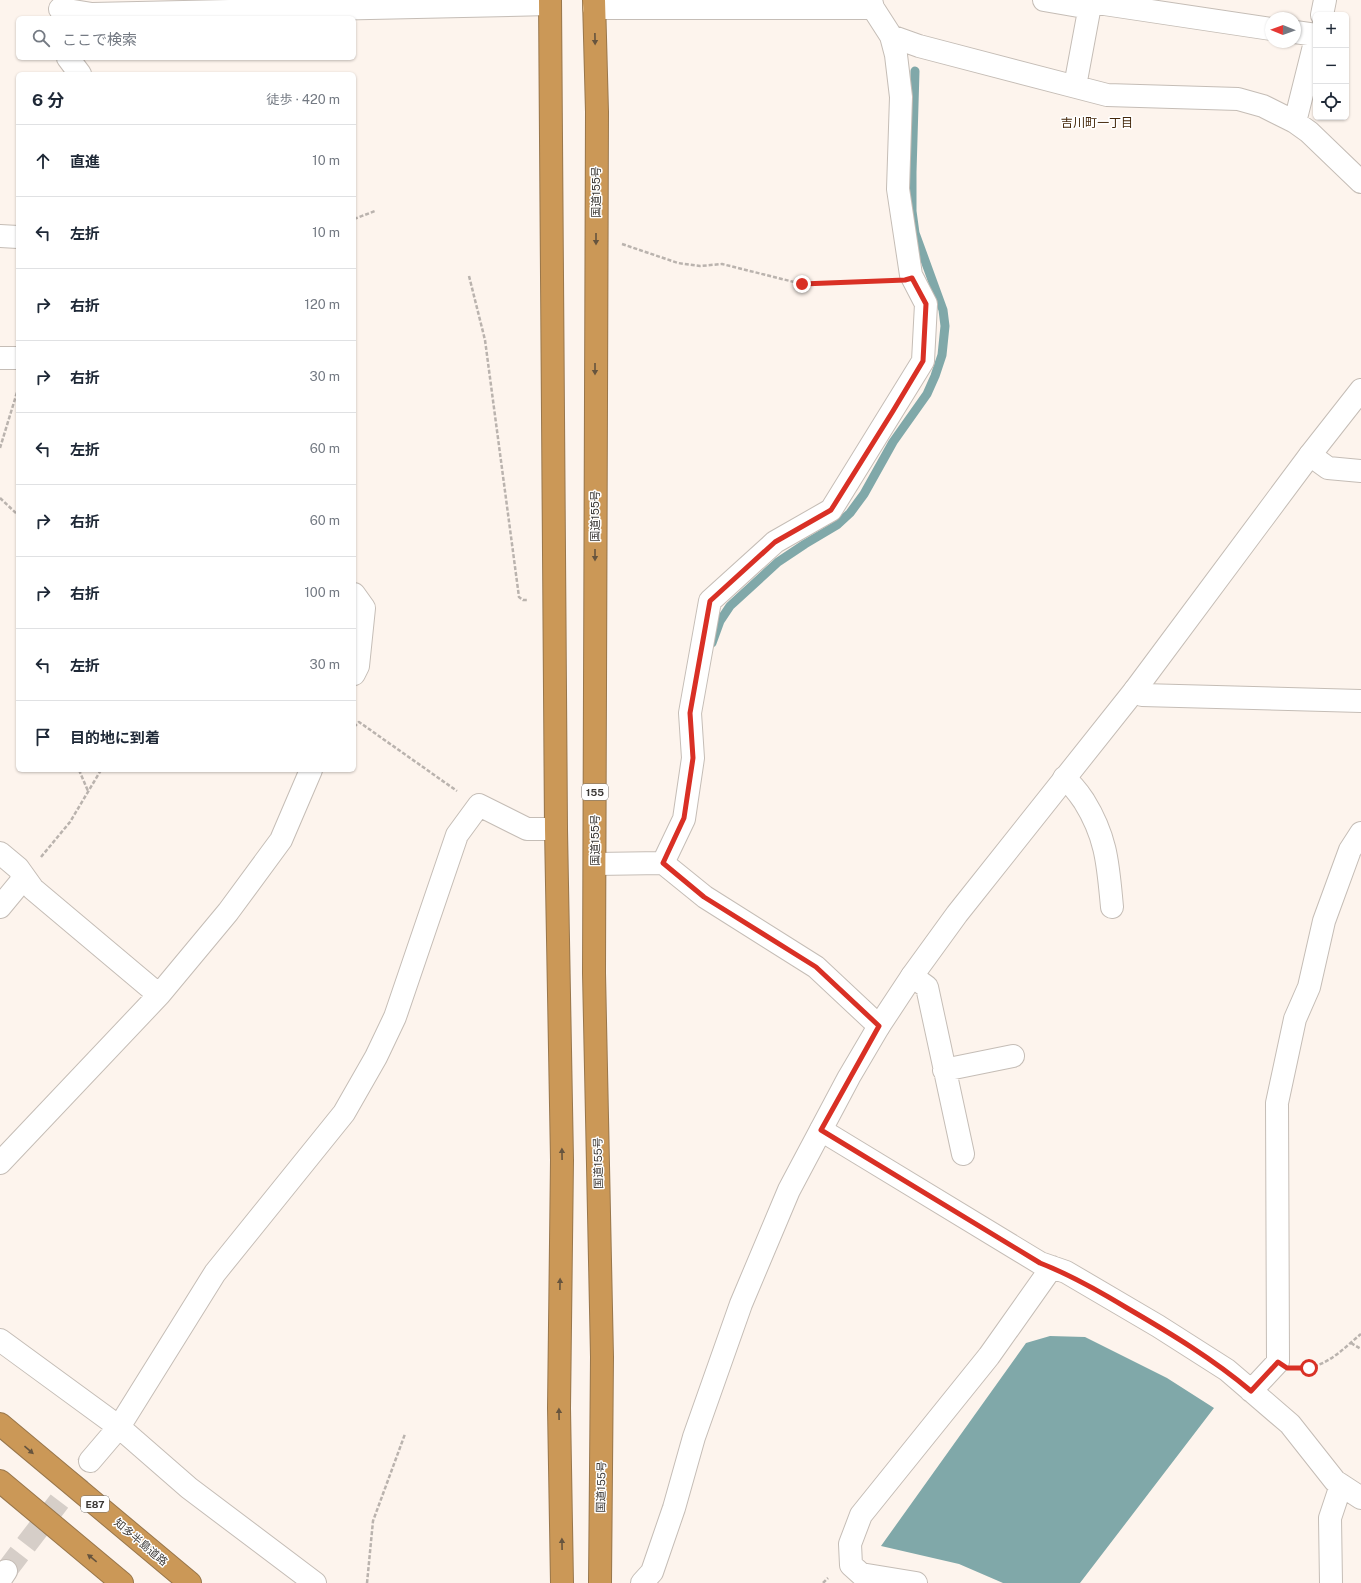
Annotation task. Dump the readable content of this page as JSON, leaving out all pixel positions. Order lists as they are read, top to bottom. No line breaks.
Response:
{"streets":{"highway":["国道155号","155","E87","知多半島道路"]},"districts":["吉川町一丁目"],"north":"left","page":{"map_buttons":["+","−"],"search":"ここで検索","heading":["6 分","徒歩 · 420 m"],"list":[["直進","10 m"],["左折","10 m"],["右折","120 m"],["右折","30 m"],["左折","60 m"],["右折","60 m"],["右折","100 m"],["左折","30 m"],"目的地に到着"]}}
